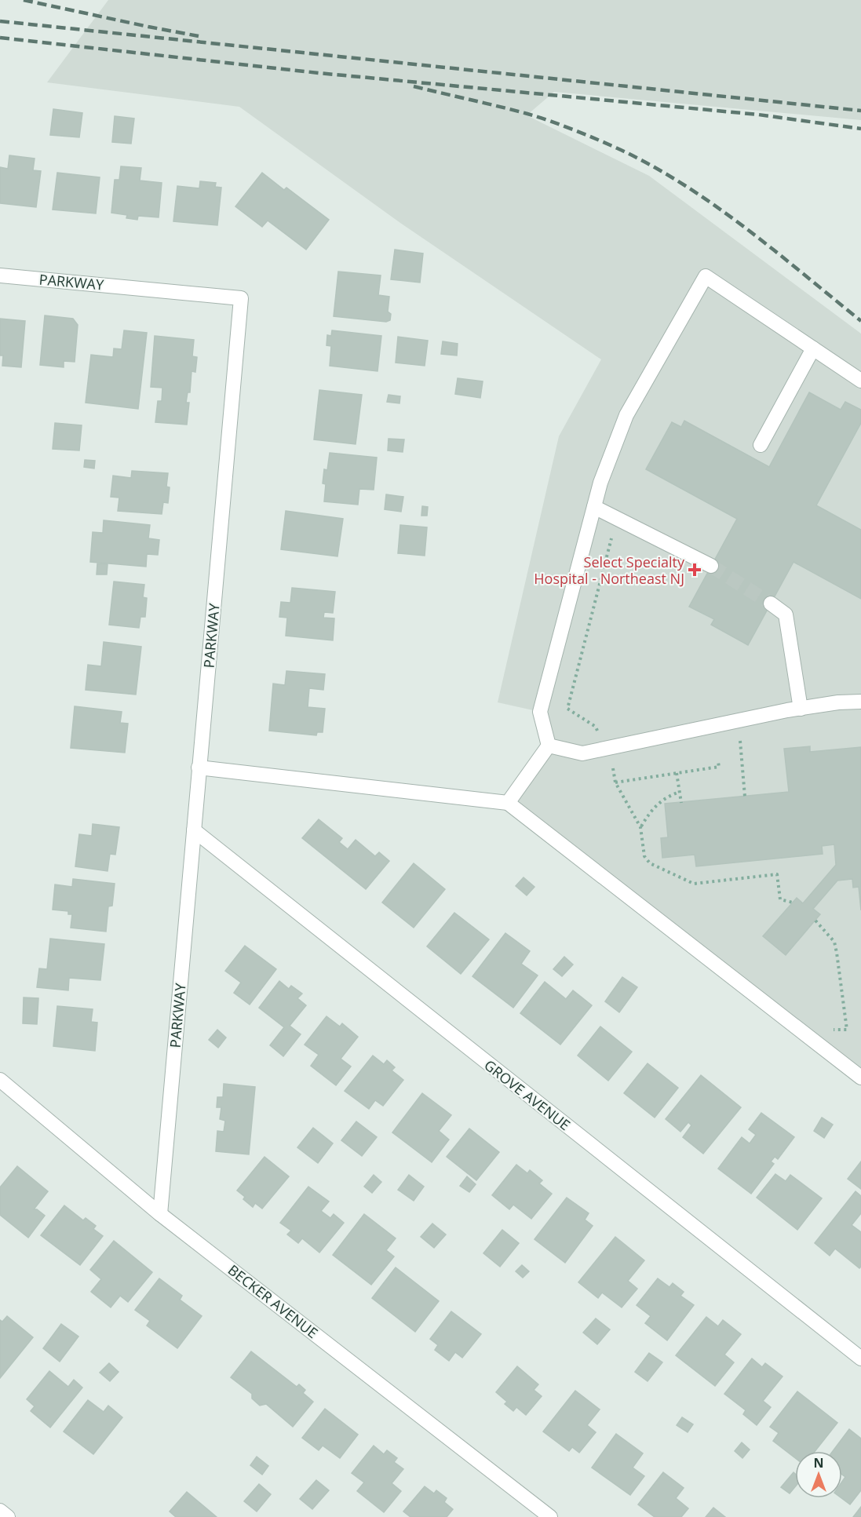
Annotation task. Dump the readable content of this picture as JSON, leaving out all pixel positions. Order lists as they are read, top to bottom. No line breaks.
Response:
{"streets":{"street":["PARKWAY","GROVE AVENUE","BECKER AVENUE"]},"crossings":[["PARKWAY","GROVE AVENUE"],["PARKWAY","BECKER AVENUE"]],"places":{"health":["Select Specialty Hospital - Northeast NJ"]},"north":"top"}
